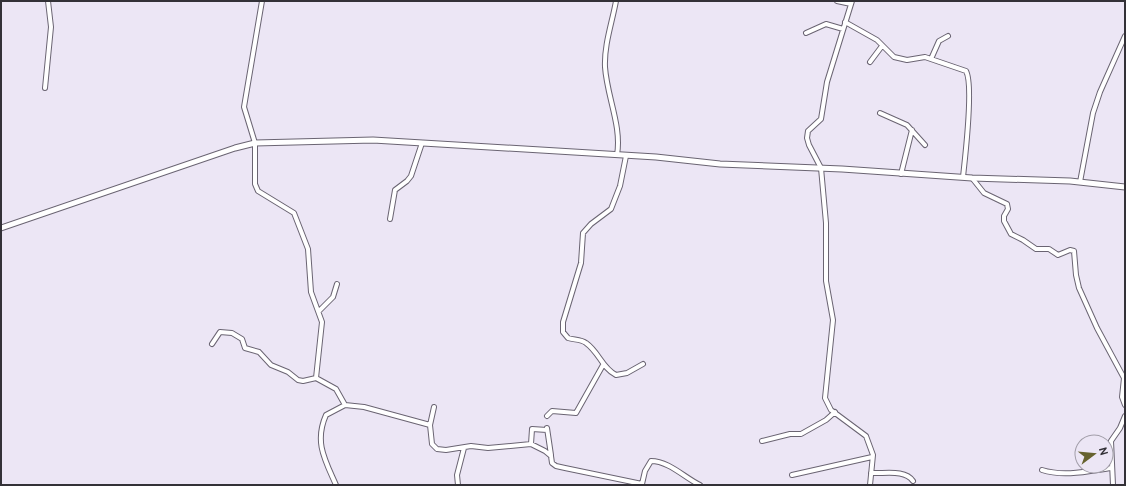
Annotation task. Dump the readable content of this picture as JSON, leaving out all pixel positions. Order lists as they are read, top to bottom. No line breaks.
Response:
{"north":"right"}
